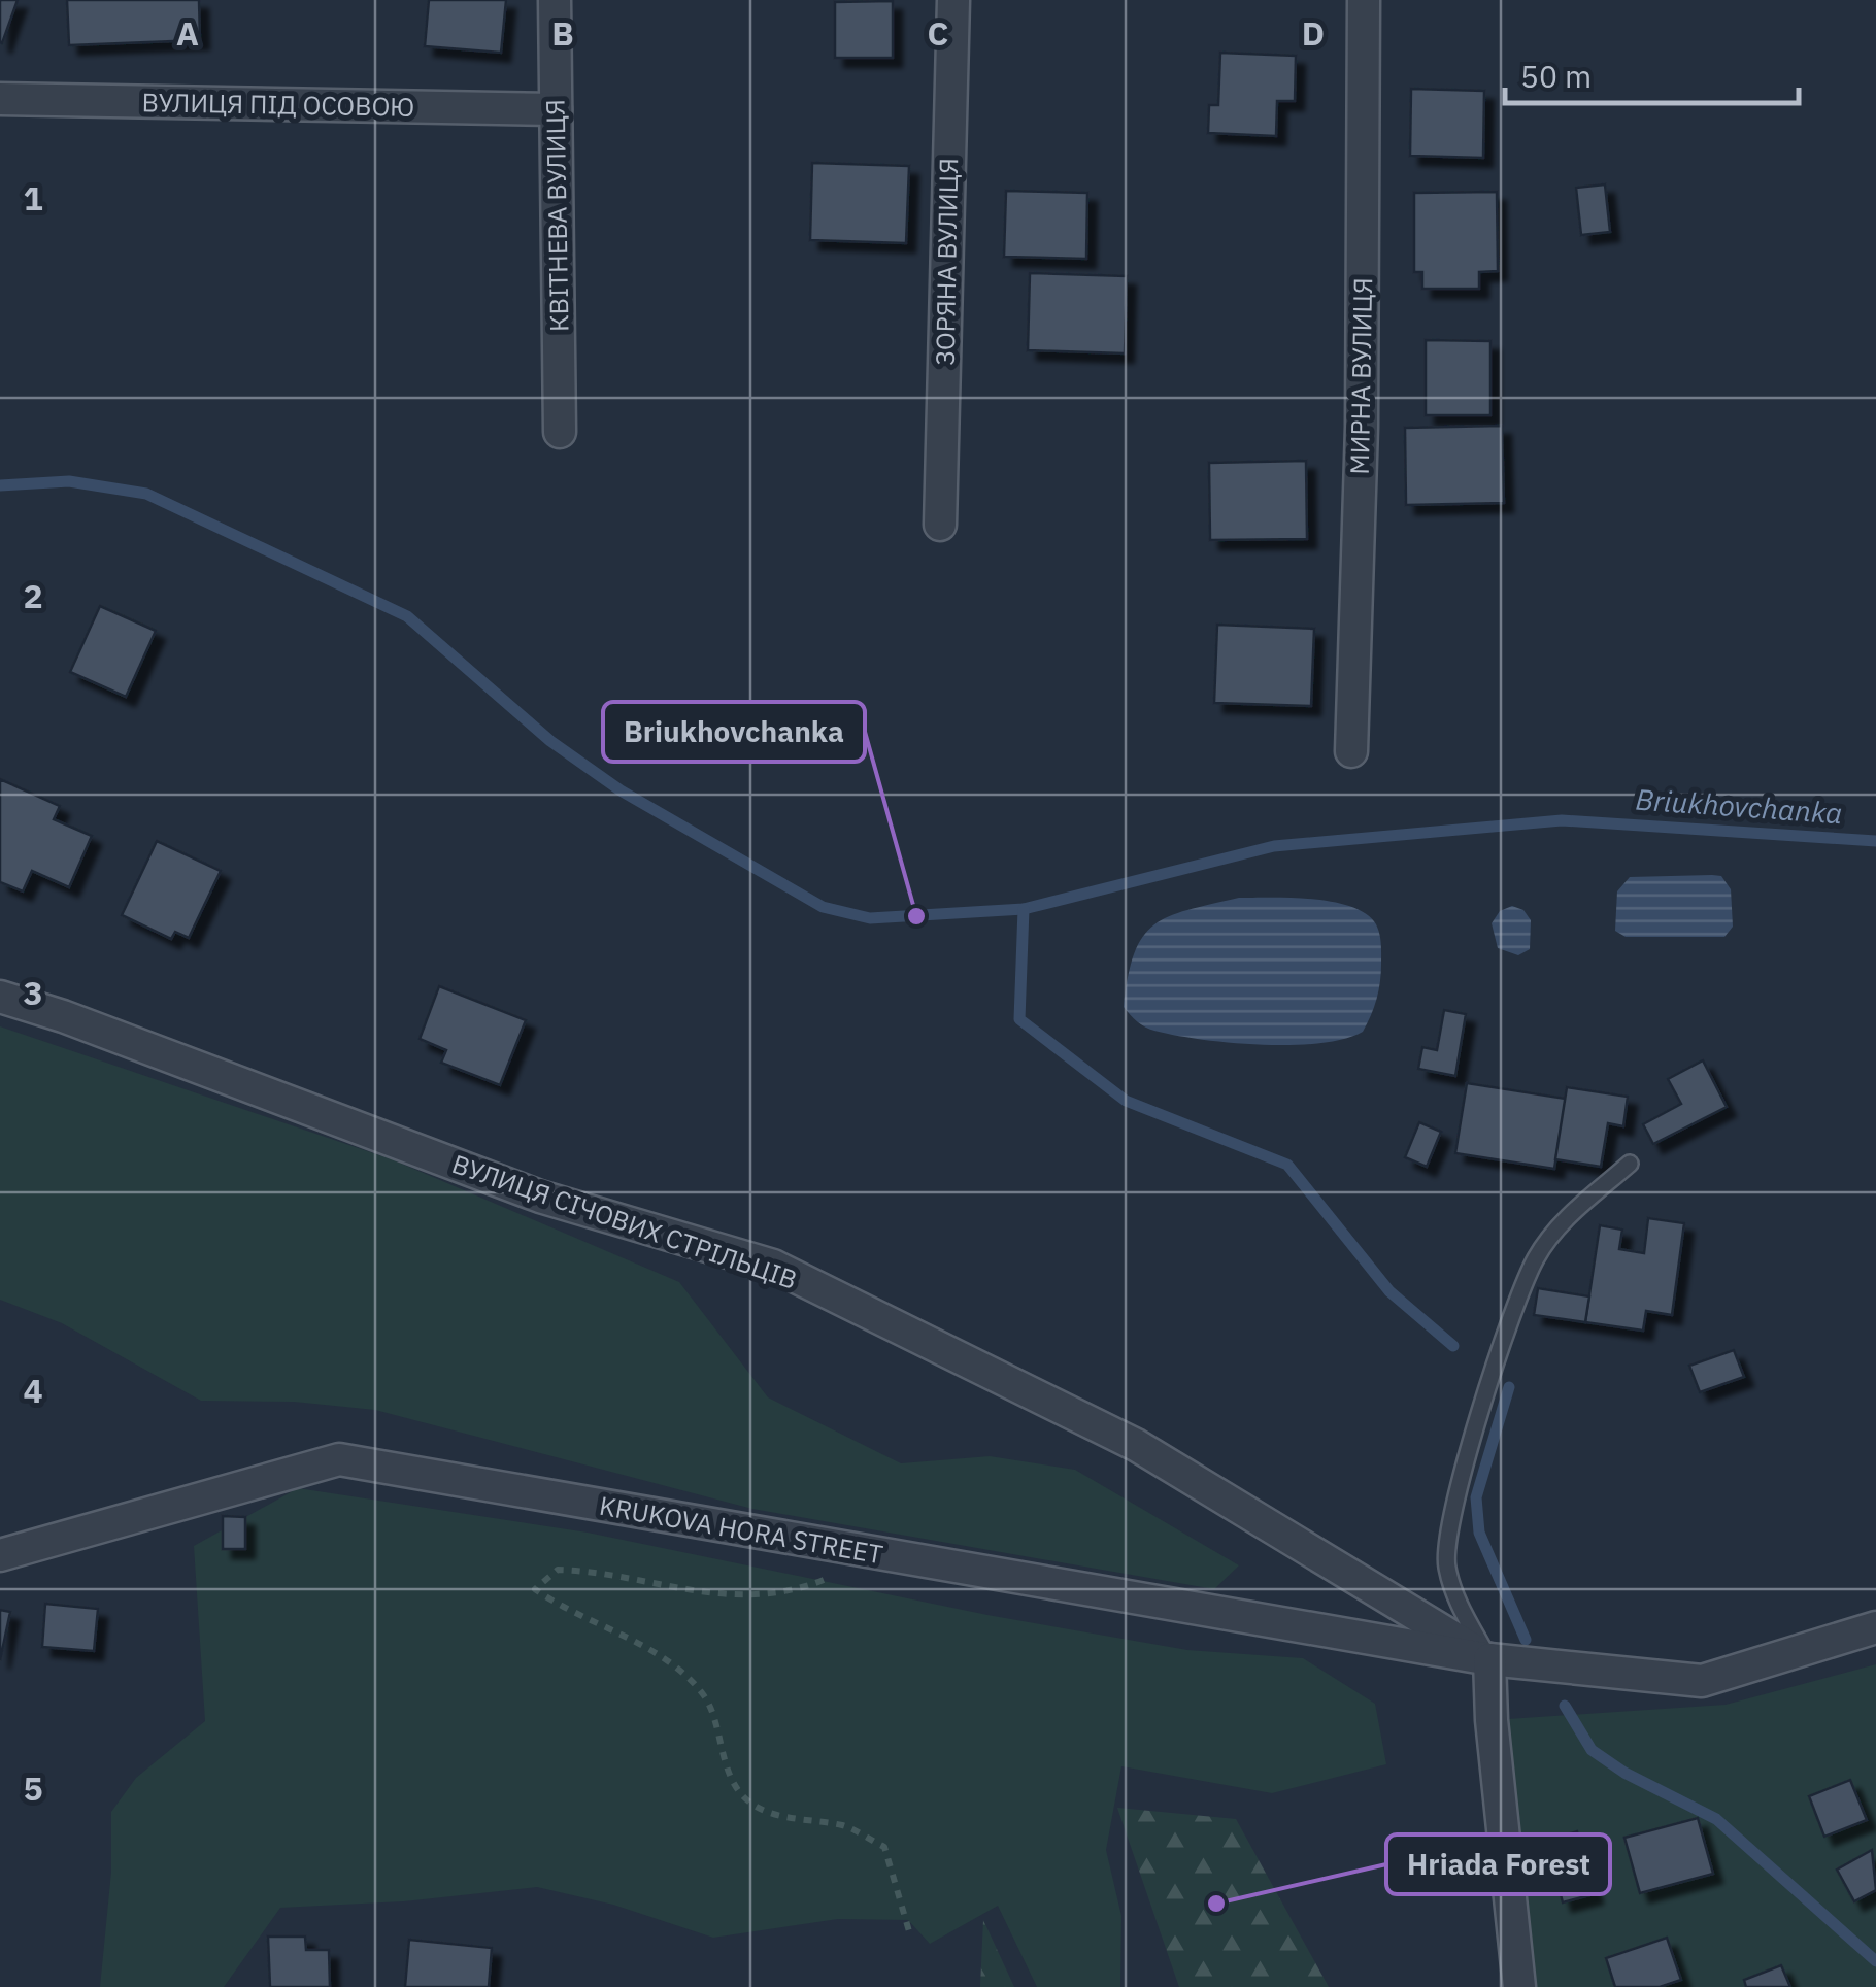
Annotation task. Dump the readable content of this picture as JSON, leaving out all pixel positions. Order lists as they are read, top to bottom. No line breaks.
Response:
{"streets":{"street":["ВУЛИЦЯ ПІД ОСОВОЮ","КВІТНЕВА ВУЛИЦЯ","ЗОРЯНА ВУЛИЦЯ","МИРНА ВУЛИЦЯ","ВУЛИЦЯ СІЧОВИХ СТРІЛЬЦІВ","KRUKOVA HORA STREET"]},"crossings":[["ВУЛИЦЯ ПІД ОСОВОЮ","КВІТНЕВА ВУЛИЦЯ"],["ВУЛИЦЯ СІЧОВИХ СТРІЛЬЦІВ","KRUKOVA HORA STREET"]],"water":["Briukhovchanka"],"places":["Briukhovchanka","Hriada Forest"],"scale_bar":"50 m","grid":{"columns":["A","B","C","D"],"rows":["1","2","3","4","5"]}}
